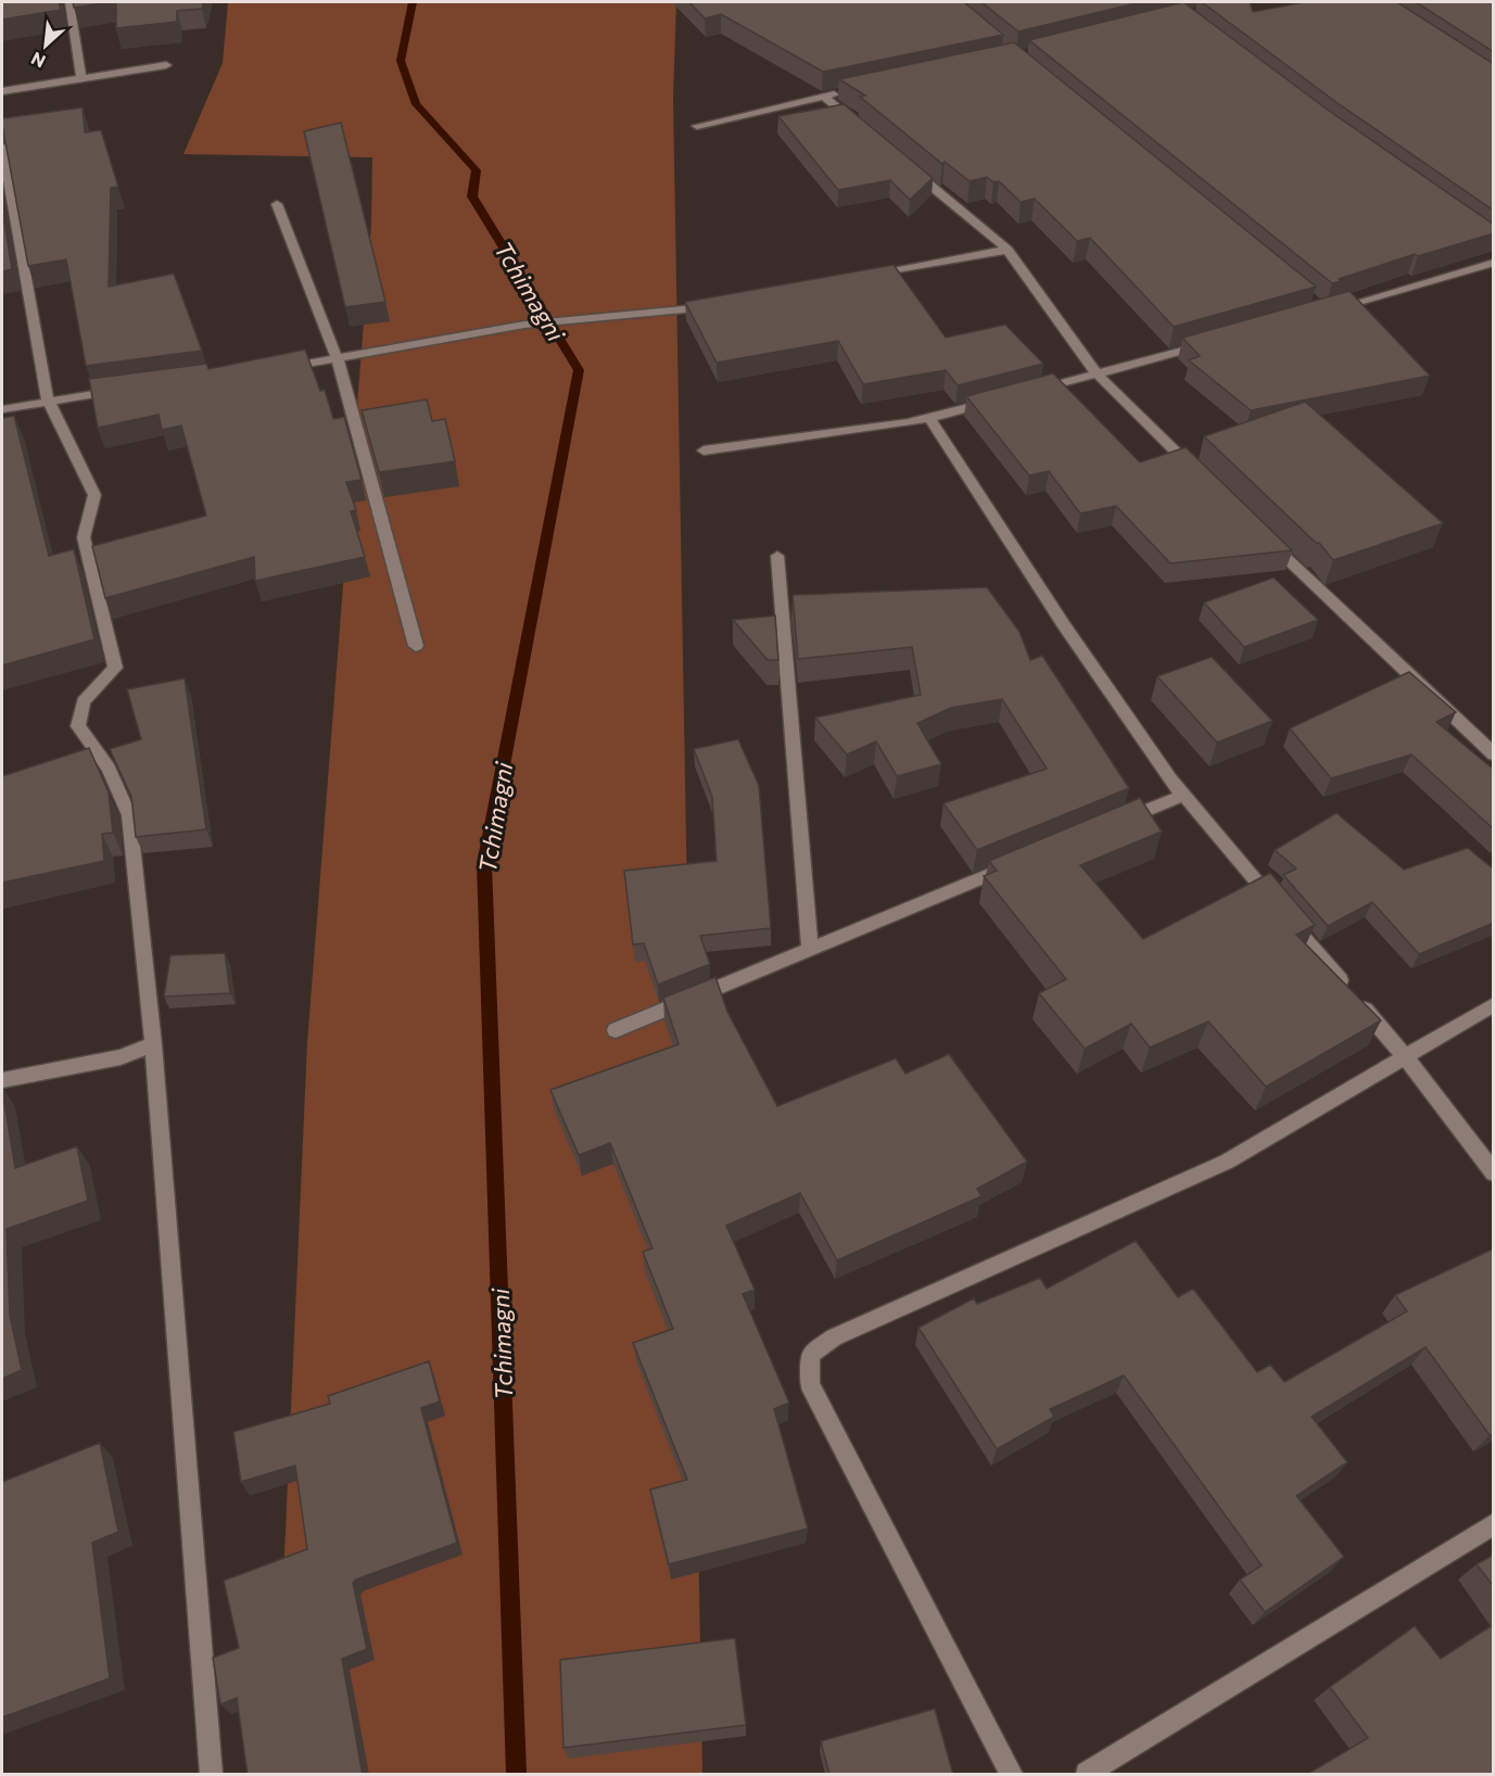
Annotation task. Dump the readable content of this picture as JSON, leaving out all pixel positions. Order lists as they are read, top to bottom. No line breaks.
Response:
{"water":["Tchimagni"],"north":"bottom left"}
